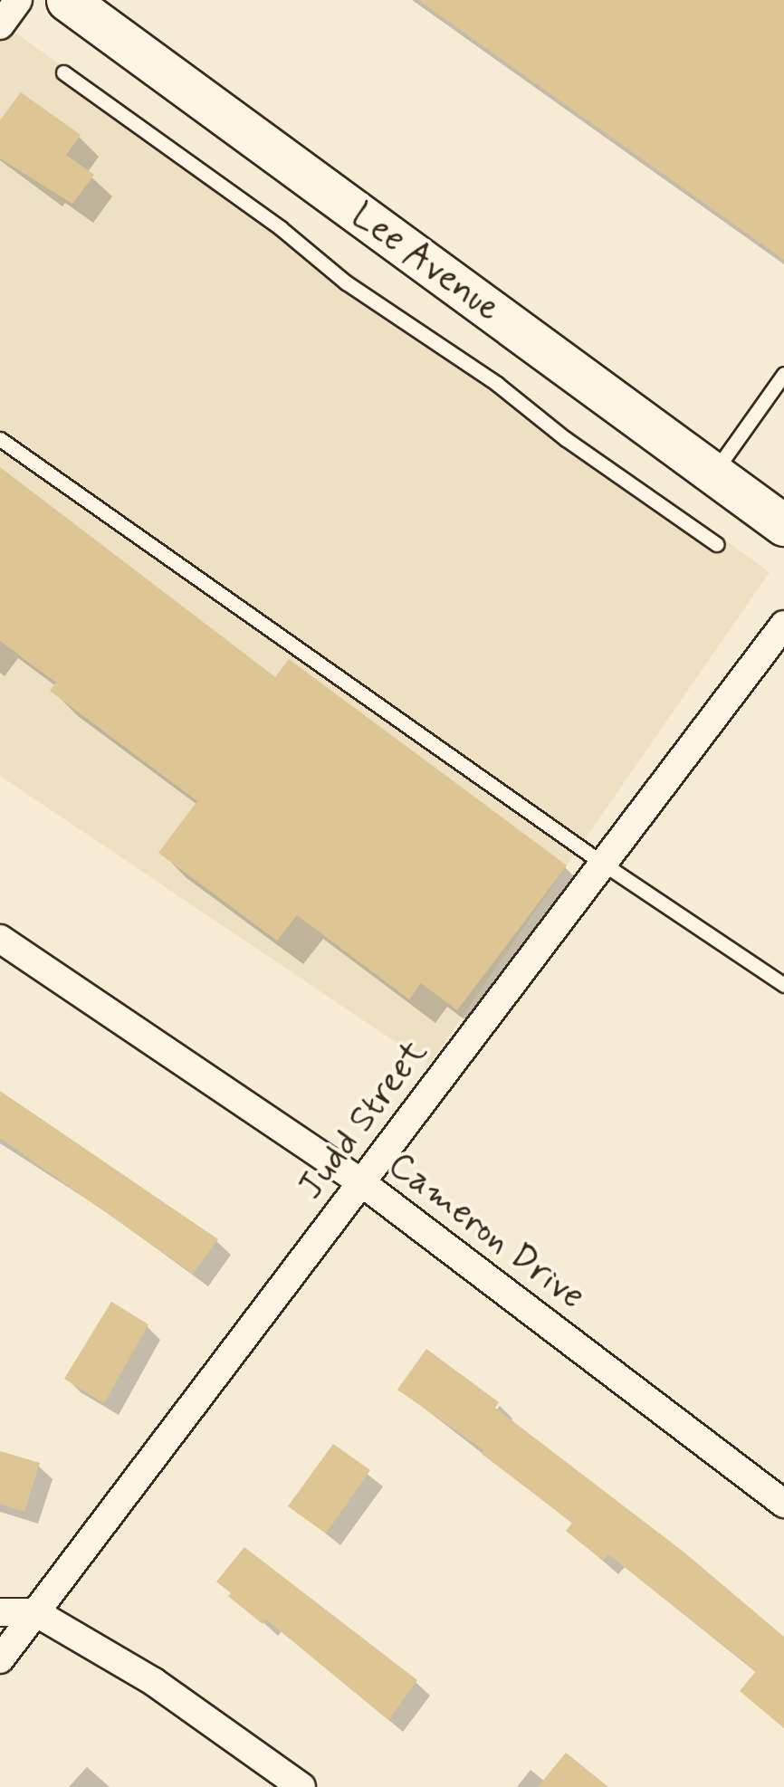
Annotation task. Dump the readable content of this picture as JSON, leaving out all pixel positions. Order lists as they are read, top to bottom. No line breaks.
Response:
{"streets":{"street":["Lee Avenue","Judd Street","Cameron Drive"]},"crossings":[["Judd Street","Cameron Drive"]]}
